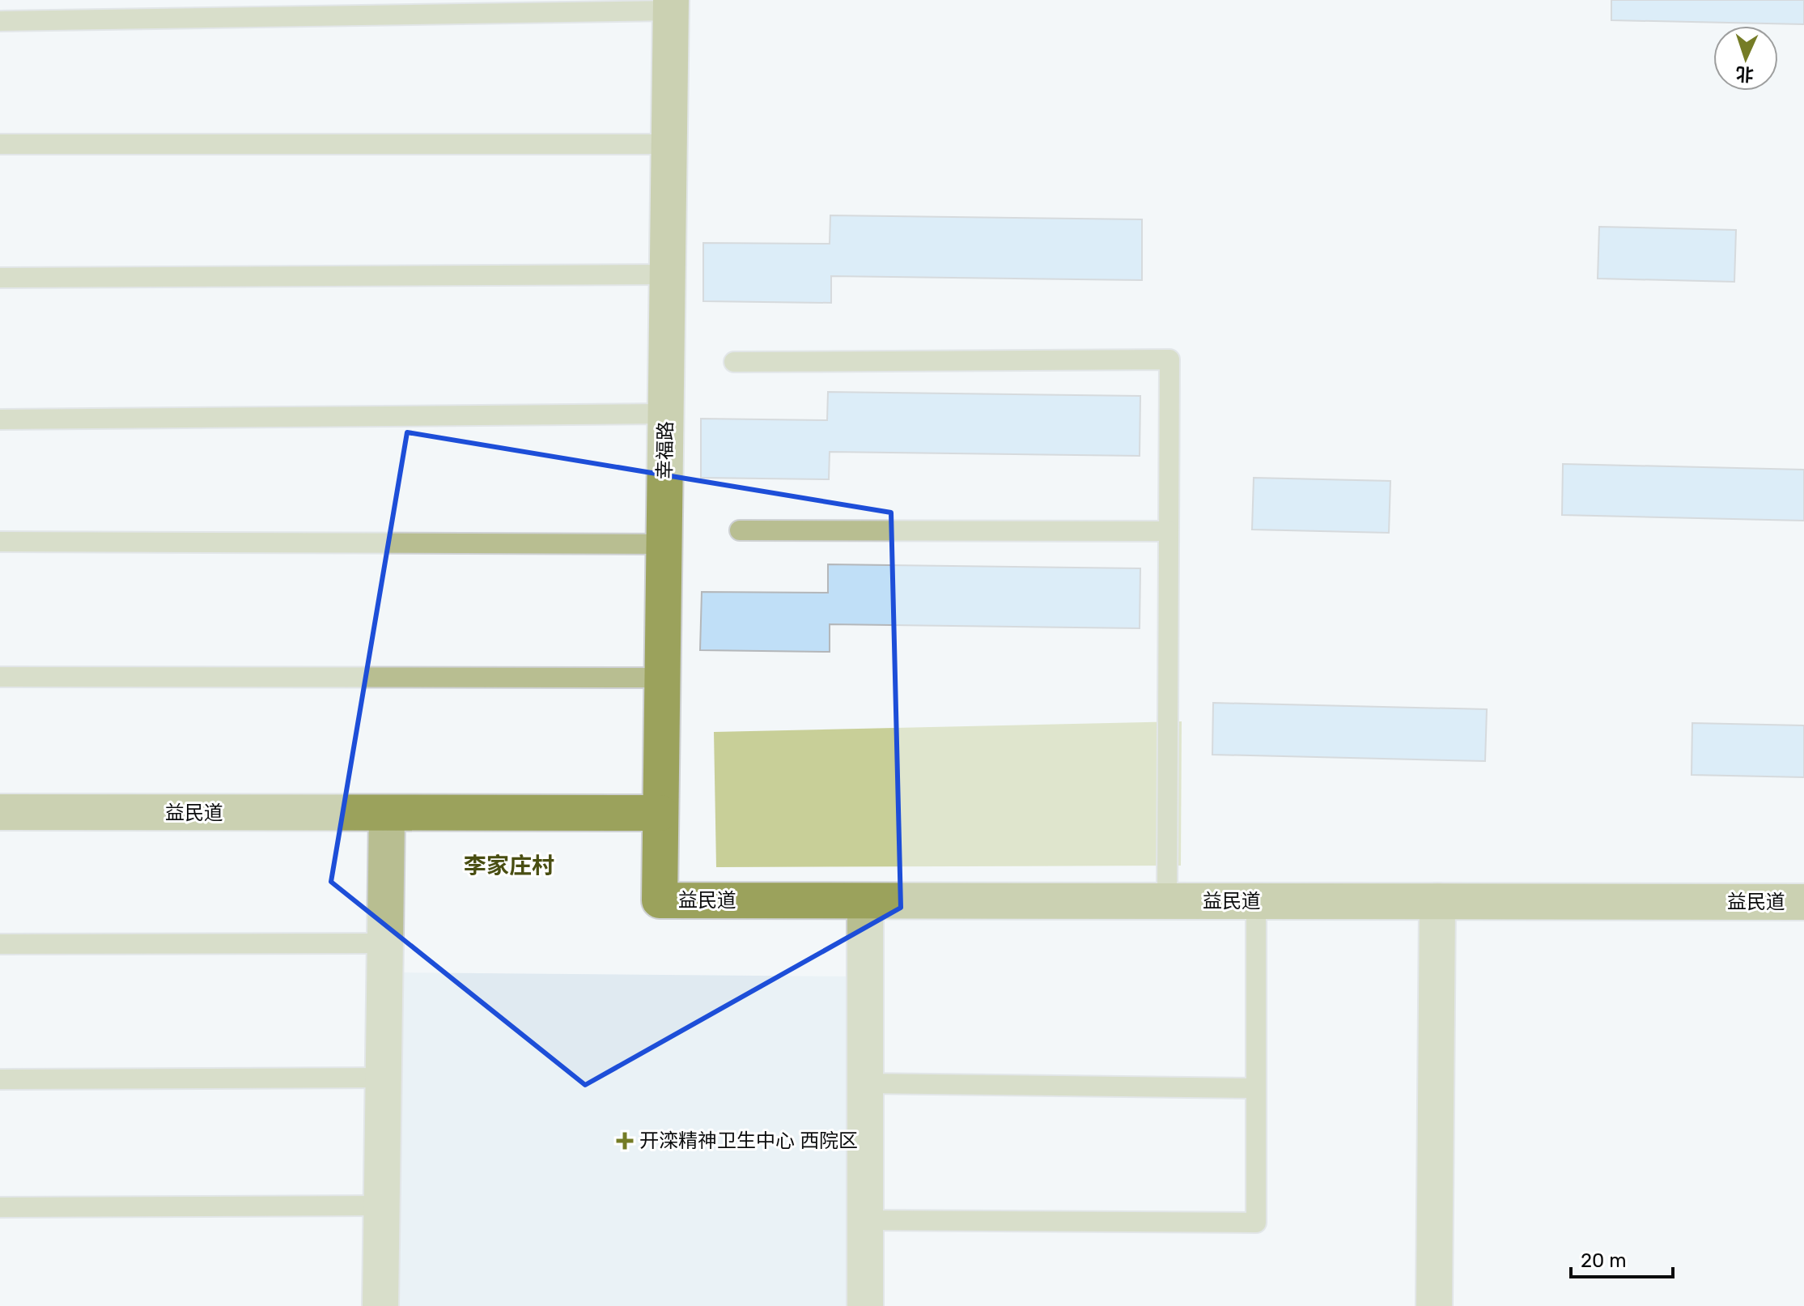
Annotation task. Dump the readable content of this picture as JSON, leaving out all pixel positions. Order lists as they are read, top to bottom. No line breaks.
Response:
{"streets":{"street":["幸福路","益民道"]},"crossings":[["幸福路","益民道"]],"districts":["李家庄村"],"places":{"health":["开滦精神卫生中心 西院区"]},"scale_bar":"20 m","north":"bottom"}
